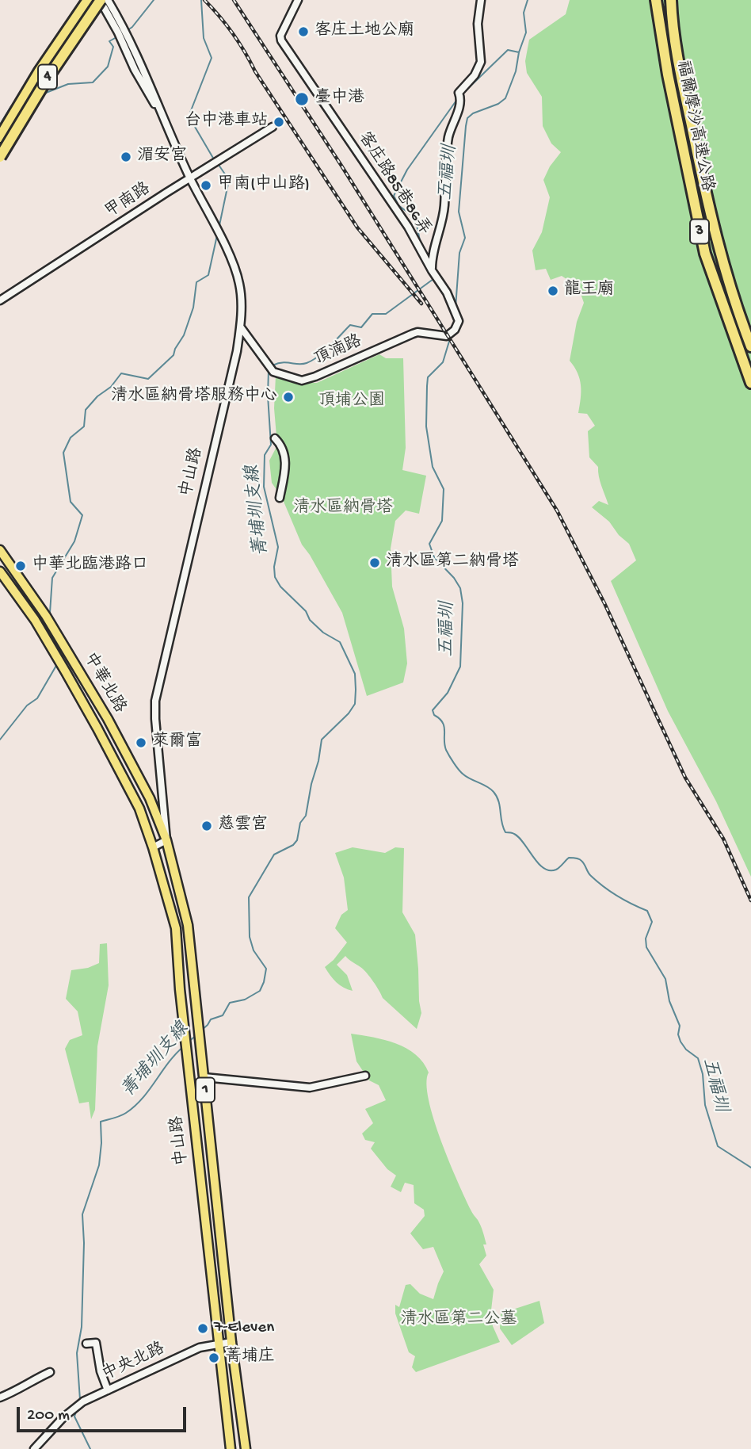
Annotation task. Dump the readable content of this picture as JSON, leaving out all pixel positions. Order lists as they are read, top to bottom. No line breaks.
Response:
{"streets":{"highway":["4","福爾摩沙高速公路","3"],"main road":["中山路","中華北路","1"],"street":["客庄路85巷86弄","甲南路","頂湳路","中央北路"]},"crossings":[["客庄路85巷86弄","頂湳路"],["甲南路","中山路"],["頂湳路","中山路"],["中山路","中華北路"],["中山路","中央北路"]],"water":["五福圳","菁埔圳支線"],"parks":["頂埔公園","清水區納骨塔","清水區第二公墓"],"places":["客庄土地公廟","臺中港","台中港車站","湄安宮","甲南(中山路)","龍王廟","清水區納骨塔服務中心","清水區第二納骨塔","中華北臨港路口","萊爾富","慈雲宮","7-Eleven","菁埔庄"],"scale_bar":"200 m"}
